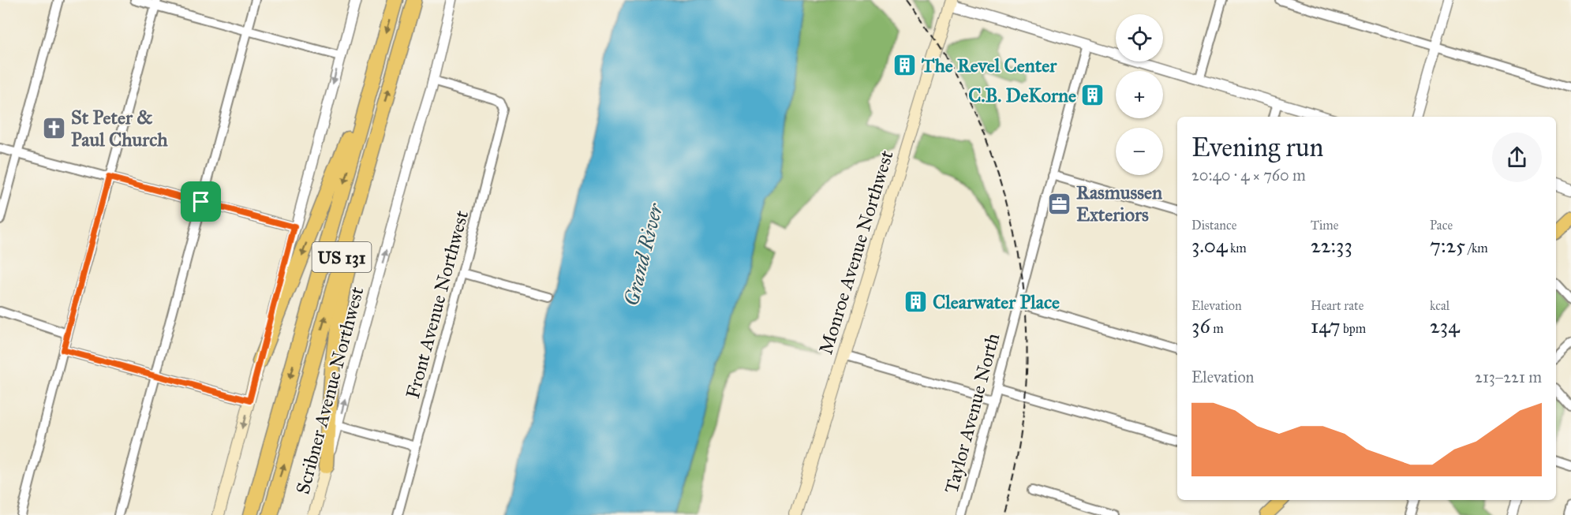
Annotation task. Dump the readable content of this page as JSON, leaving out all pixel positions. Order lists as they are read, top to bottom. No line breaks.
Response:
{"streets":{"highway":["US 131"],"main road":["Monroe Avenue Northwest","Scribner Avenue Northwest"],"street":["Front Avenue Northwest","Taylor Avenue North"]},"crossings":[["Front Avenue Northwest","Scribner Avenue Northwest"]],"one_way":["Scribner Avenue Northwest"],"water":["Grand River"],"places":{"building":["The Revel Center","C.B. DeKorne","Clearwater Place"],"church":["St Peter & Paul Church"],"office":["Rasmussen Exteriors"]},"page":{"map_buttons":["+","−"],"heading":["Evening run","20:40 · 4 × 760 m"],"stats":[["Distance","3.04 km"],["Time","22:33"],["Pace","7:25 /km"],["Elevation","36 m"],["Heart rate","147 bpm"],["kcal","234"]],"chart":["Elevation","213–221 m"]}}
